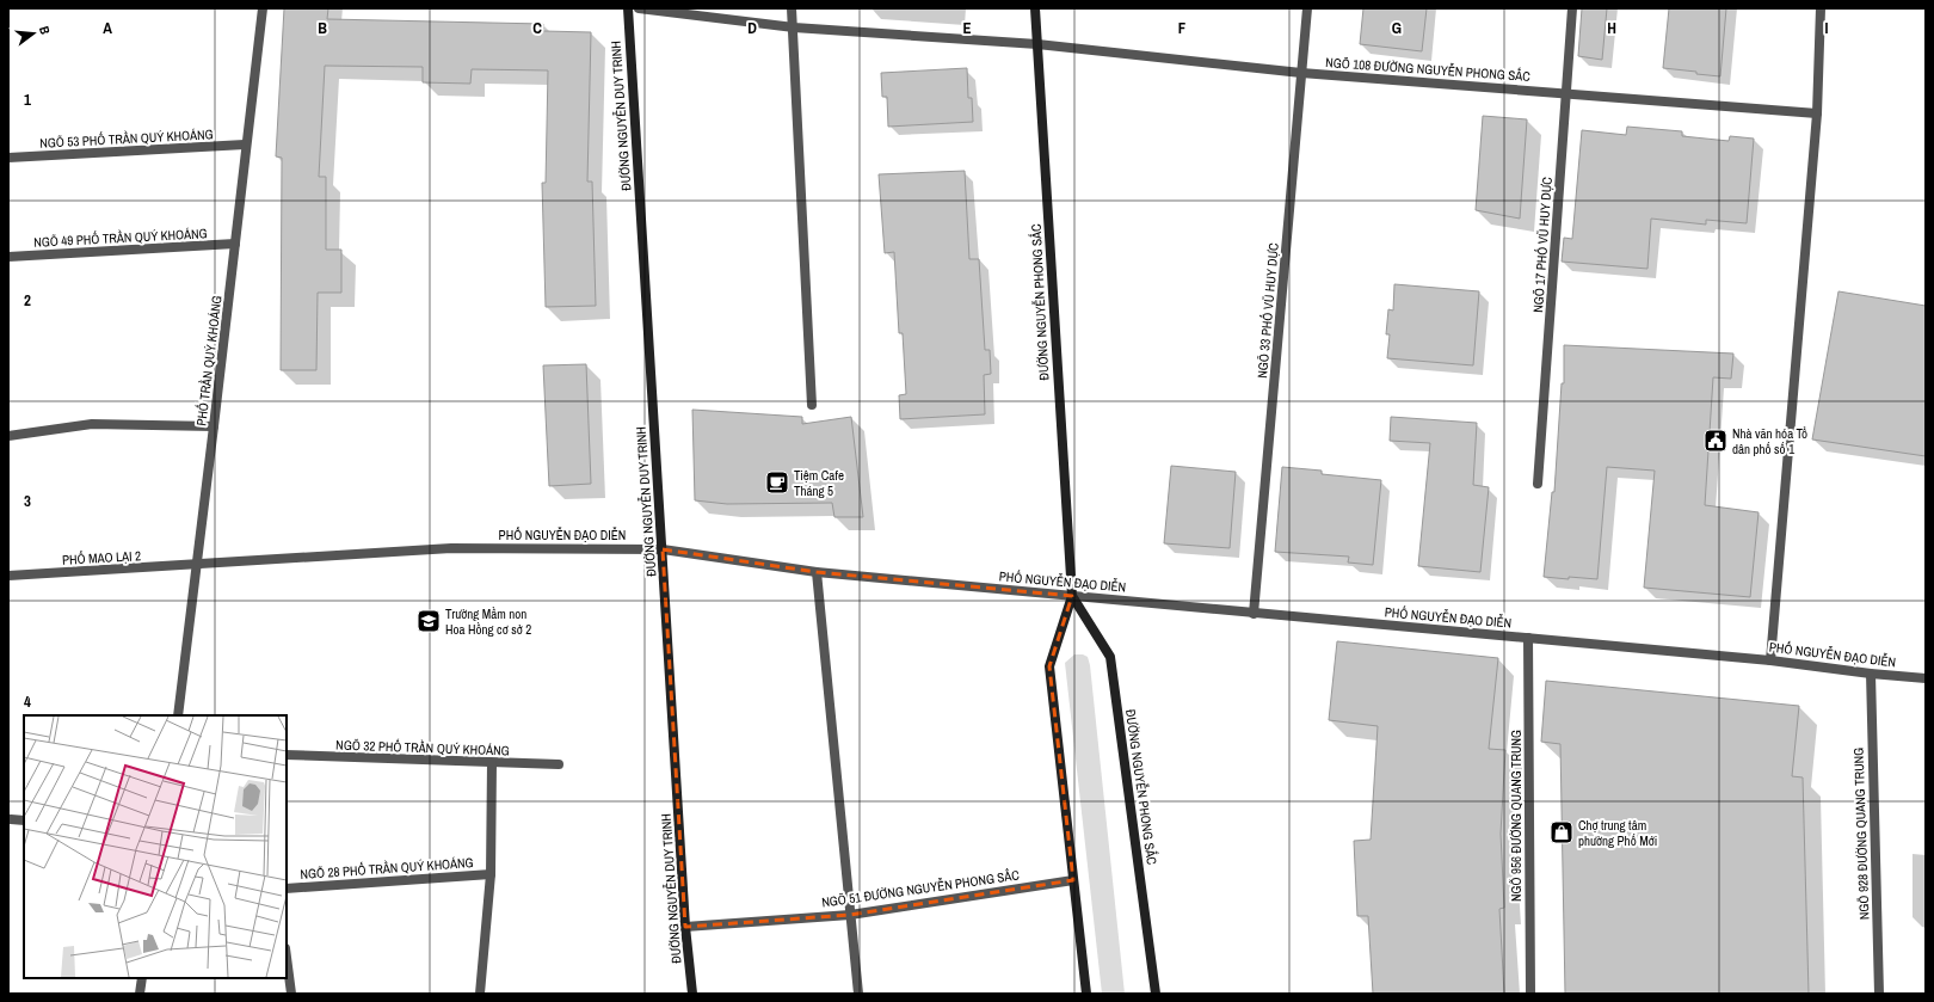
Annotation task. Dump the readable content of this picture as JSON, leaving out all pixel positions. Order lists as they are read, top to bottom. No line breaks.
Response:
{"streets":{"main road":["ĐƯỜNG NGUYỄN DUY TRINH","ĐƯỜNG NGUYỄN PHONG SẮC"],"street":["NGÕ 108 ĐƯỜNG NGUYỄN PHONG SẮC","NGÕ 53 PHỐ TRẦN QUÝ KHOÁNG","NGÕ 49 PHỐ TRẦN QUÝ KHOÁNG","NGÕ 17 PHỐ VŨ HUY DỰC","NGÕ 33 PHỐ VŨ HUY DỰC","PHỐ TRẦN QUÝ KHOÁNG","PHỐ NGUYỄN ĐẠO DIỄN","PHỐ MAO LẠI 2","NGÕ 32 PHỐ TRẦN QUÝ KHOÁNG","NGÕ 956 ĐƯỜNG QUANG TRUNG","NGÕ 928 ĐƯỜNG QUANG TRUNG","NGÕ 28 PHỐ TRẦN QUÝ KHOÁNG","NGÕ 51 ĐƯỜNG NGUYỄN PHONG SẮC"]},"crossings":[["NGÕ 108 ĐƯỜNG NGUYỄN PHONG SẮC","NGÕ 17 PHỐ VŨ HUY DỰC"],["NGÕ 108 ĐƯỜNG NGUYỄN PHONG SẮC","ĐƯỜNG NGUYỄN PHONG SẮC"],["NGÕ 108 ĐƯỜNG NGUYỄN PHONG SẮC","NGÕ 33 PHỐ VŨ HUY DỰC"],["ĐƯỜNG NGUYỄN DUY TRINH","PHỐ NGUYỄN ĐẠO DIỄN"],["ĐƯỜNG NGUYỄN DUY TRINH","NGÕ 51 ĐƯỜNG NGUYỄN PHONG SẮC"],["NGÕ 53 PHỐ TRẦN QUÝ KHOÁNG","PHỐ TRẦN QUÝ KHOÁNG"],["NGÕ 49 PHỐ TRẦN QUÝ KHOÁNG","PHỐ TRẦN QUÝ KHOÁNG"],["ĐƯỜNG NGUYỄN PHONG SẮC","PHỐ NGUYỄN ĐẠO DIỄN"],["ĐƯỜNG NGUYỄN PHONG SẮC","NGÕ 51 ĐƯỜNG NGUYỄN PHONG SẮC"],["NGÕ 33 PHỐ VŨ HUY DỰC","PHỐ NGUYỄN ĐẠO DIỄN"],["PHỐ TRẦN QUÝ KHOÁNG","PHỐ NGUYỄN ĐẠO DIỄN"],["PHỐ TRẦN QUÝ KHOÁNG","PHỐ MAO LẠI 2"],["PHỐ NGUYỄN ĐẠO DIỄN","PHỐ MAO LẠI 2"],["PHỐ NGUYỄN ĐẠO DIỄN","NGÕ 956 ĐƯỜNG QUANG TRUNG"],["PHỐ NGUYỄN ĐẠO DIỄN","NGÕ 928 ĐƯỜNG QUANG TRUNG"]],"places":{"public building":["Nhà văn hóa Tổ dân phố số 1"],"cafe":["Tiệm Cafe Tháng 5"],"school or university":["Trường Mầm non Hoa Hồng cơ sở 2"],"shop":["Chợ trung tâm phường Phố Mới"]},"north":"right","grid":{"columns":["A","B","C","D","E","F","G","H","I"],"rows":["1","2","3","4"]}}
